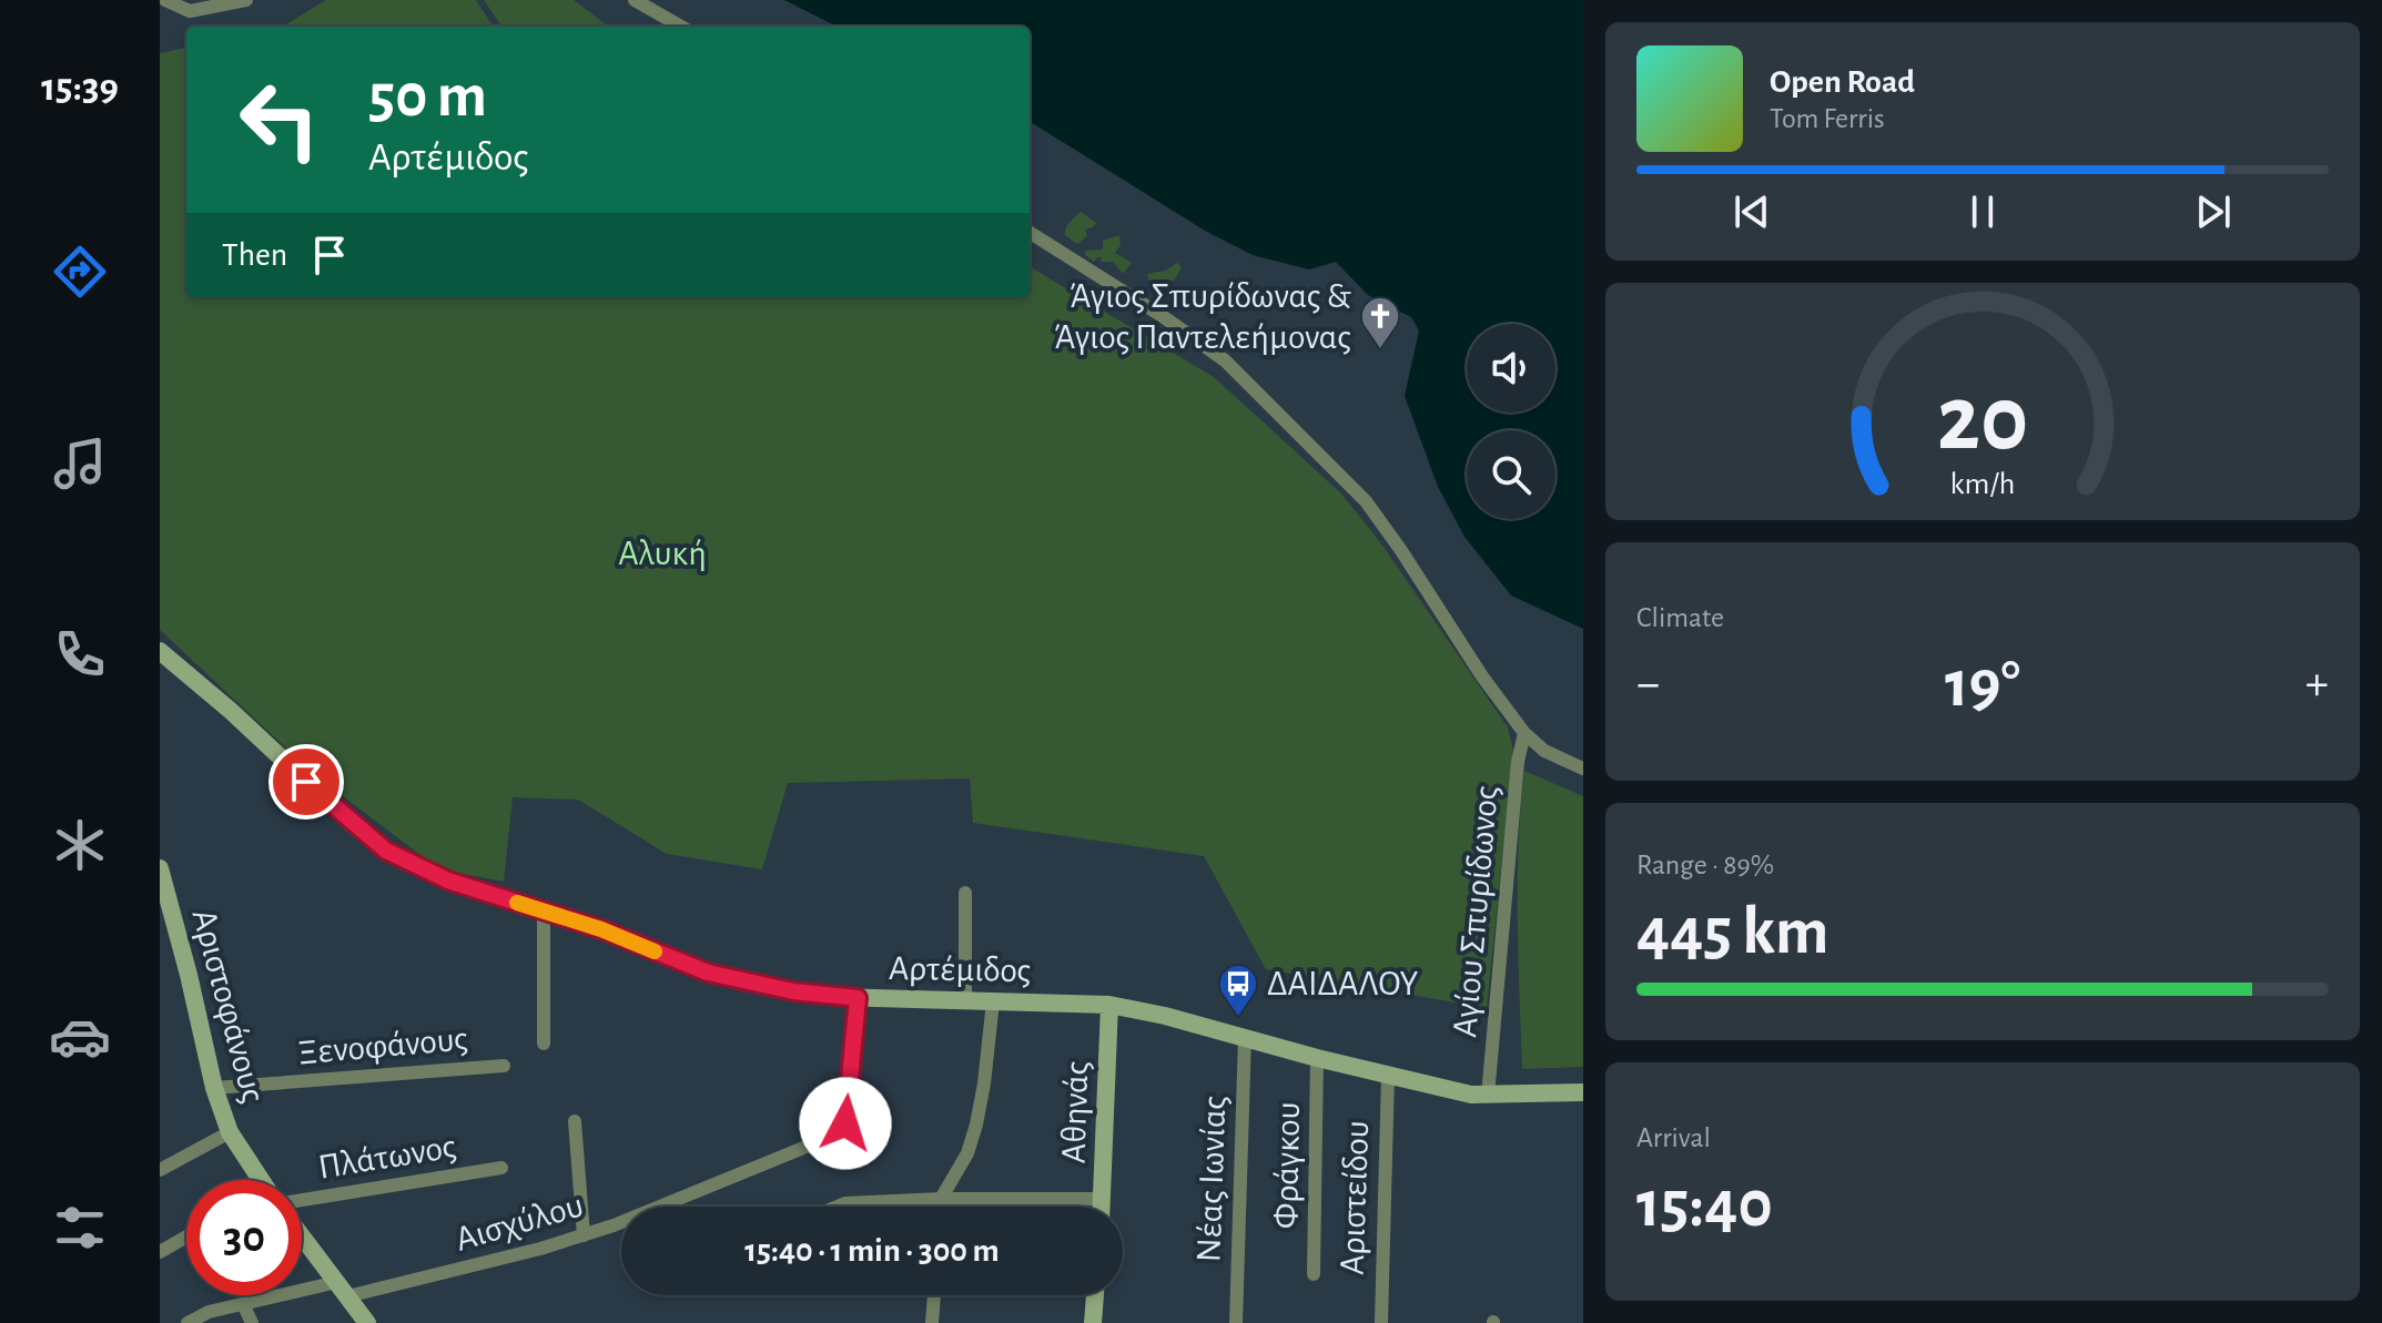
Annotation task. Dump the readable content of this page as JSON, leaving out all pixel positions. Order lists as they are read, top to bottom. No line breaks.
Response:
{"streets":{"main road":["Αρτέμιδος","Αριστοφάνους","Αθηνάς"],"street":["Αγίου Σπυρίδωνος","Ξενοφάνους","Πλάτωνος","Φράγκου","Νέας Ιωνίας","Αριστείδου","Αισχύλου"]},"crossings":[["Αγίου Σπυρίδωνος","Αρτέμιδος"],["Αρτέμιδος","Αθηνάς"],["Αρτέμιδος","Φράγκου"],["Αρτέμιδος","Νέας Ιωνίας"],["Αρτέμιδος","Αριστείδου"],["Αρτέμιδος","Αισχύλου"],["Αριστοφάνους","Ξενοφάνους"]],"parks":["Αλυκή"],"places":{"church":["Άγιος Σπυρίδωνας & Άγιος Παντελεήμονας"],"bus stop":["ΔΑΙΔΑΛΟΥ"]},"page":{"tabs":"15:39","turn":["50 m","Αρτέμιδος"],"song":["Open Road","Tom Ferris"],"then":"Then","tile":["Climate",["Range · 89%","445 km"],["Arrival","15:40"]],"heat":["−","19°","+"],"limit":"30","trip":"15:40 · 1 min · 300 m","gauge":["20","km/h"]}}
